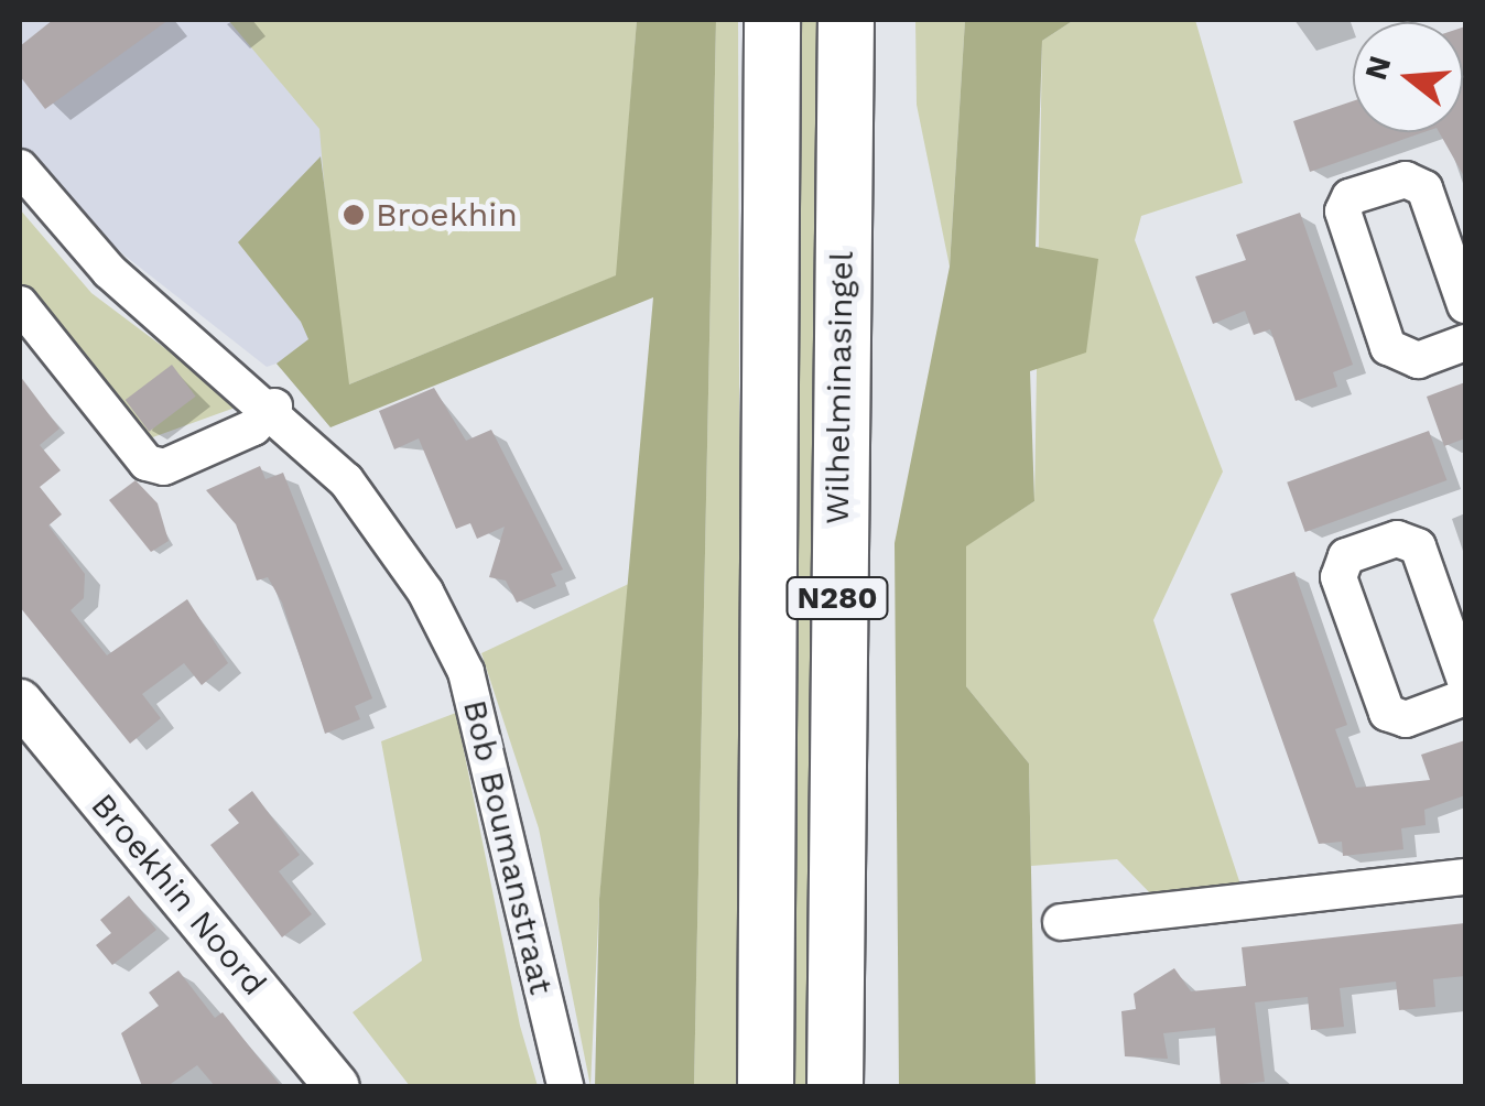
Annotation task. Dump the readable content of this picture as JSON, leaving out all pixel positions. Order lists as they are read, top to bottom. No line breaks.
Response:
{"streets":{"main road":["Wilhelminasingel","N280"],"street":["Bob Boumanstraat","Broekhin Noord"]},"places":["Broekhin"],"north":"left"}
